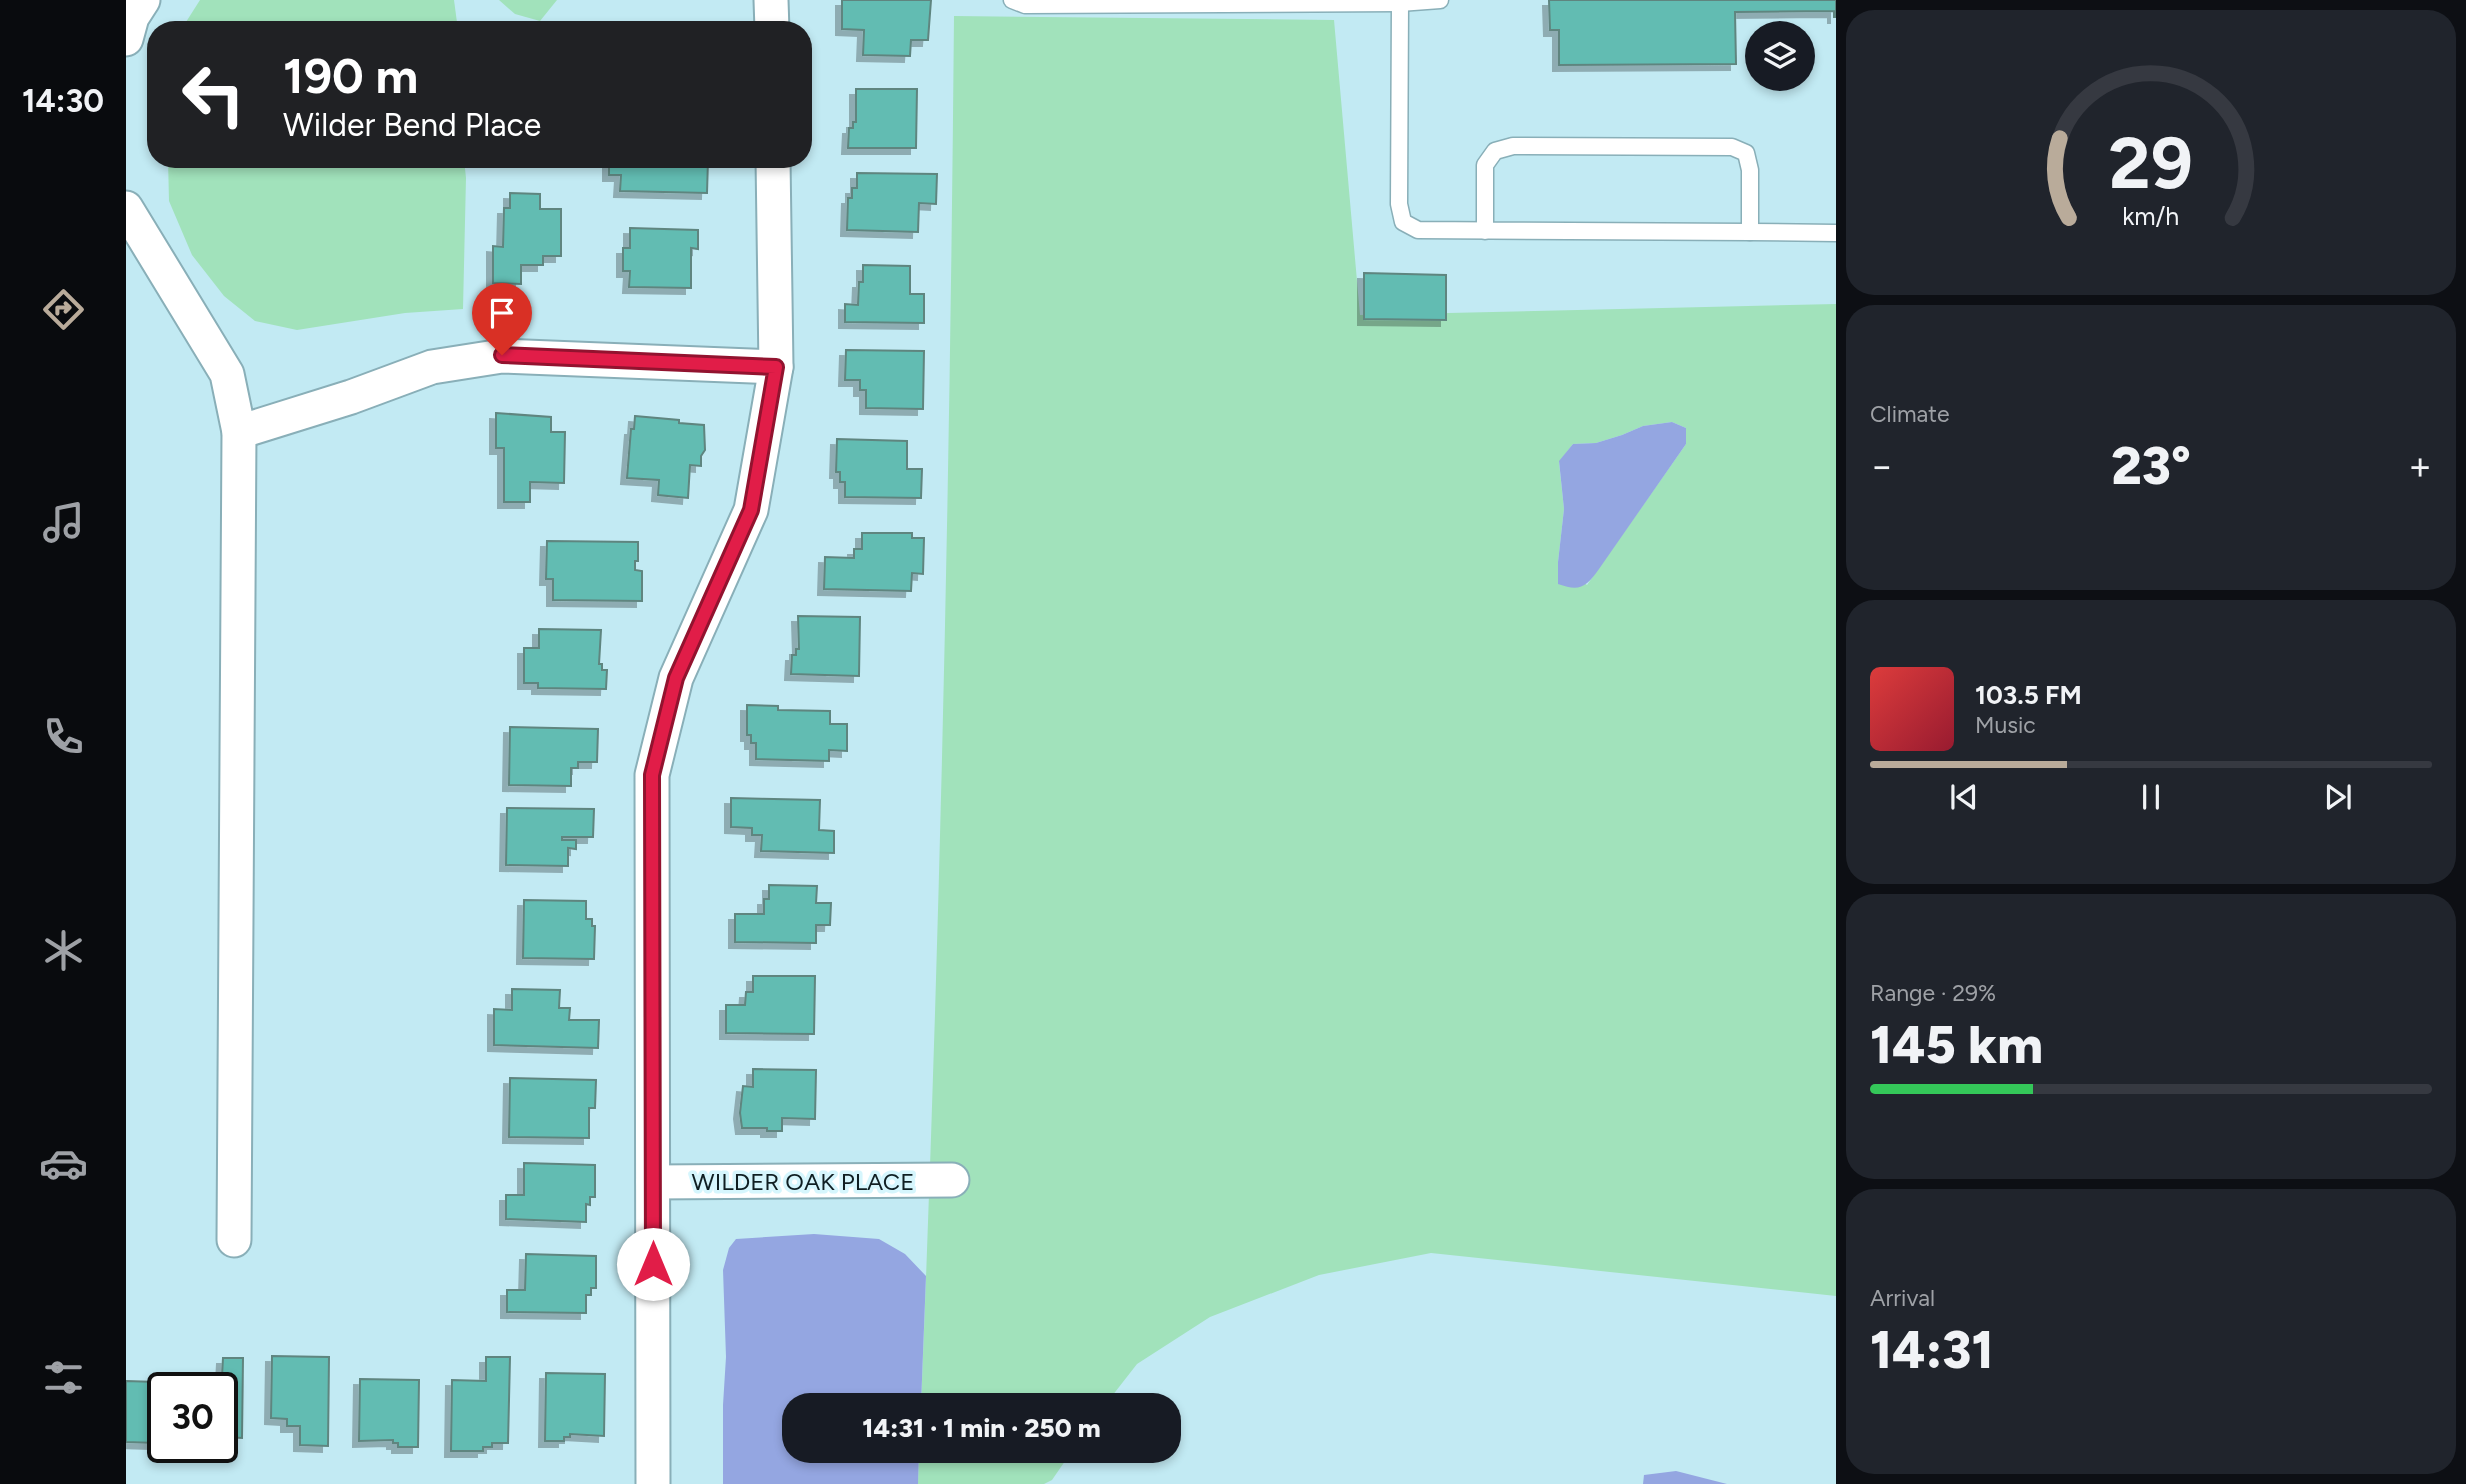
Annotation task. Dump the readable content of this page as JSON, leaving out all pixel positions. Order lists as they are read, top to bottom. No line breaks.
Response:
{"streets":{"street":["WILDER OAK PLACE"]},"page":{"tabs":"14:30","turn":["190 m","Wilder Bend Place"],"tile":["Climate",["Range · 29%","145 km"],["Arrival","14:31"]],"heat":["−","23°","+"],"song":["103.5 FM","Music"],"limit":"30","trip":"14:31 · 1 min · 250 m","gauge":["29","km/h"]}}
